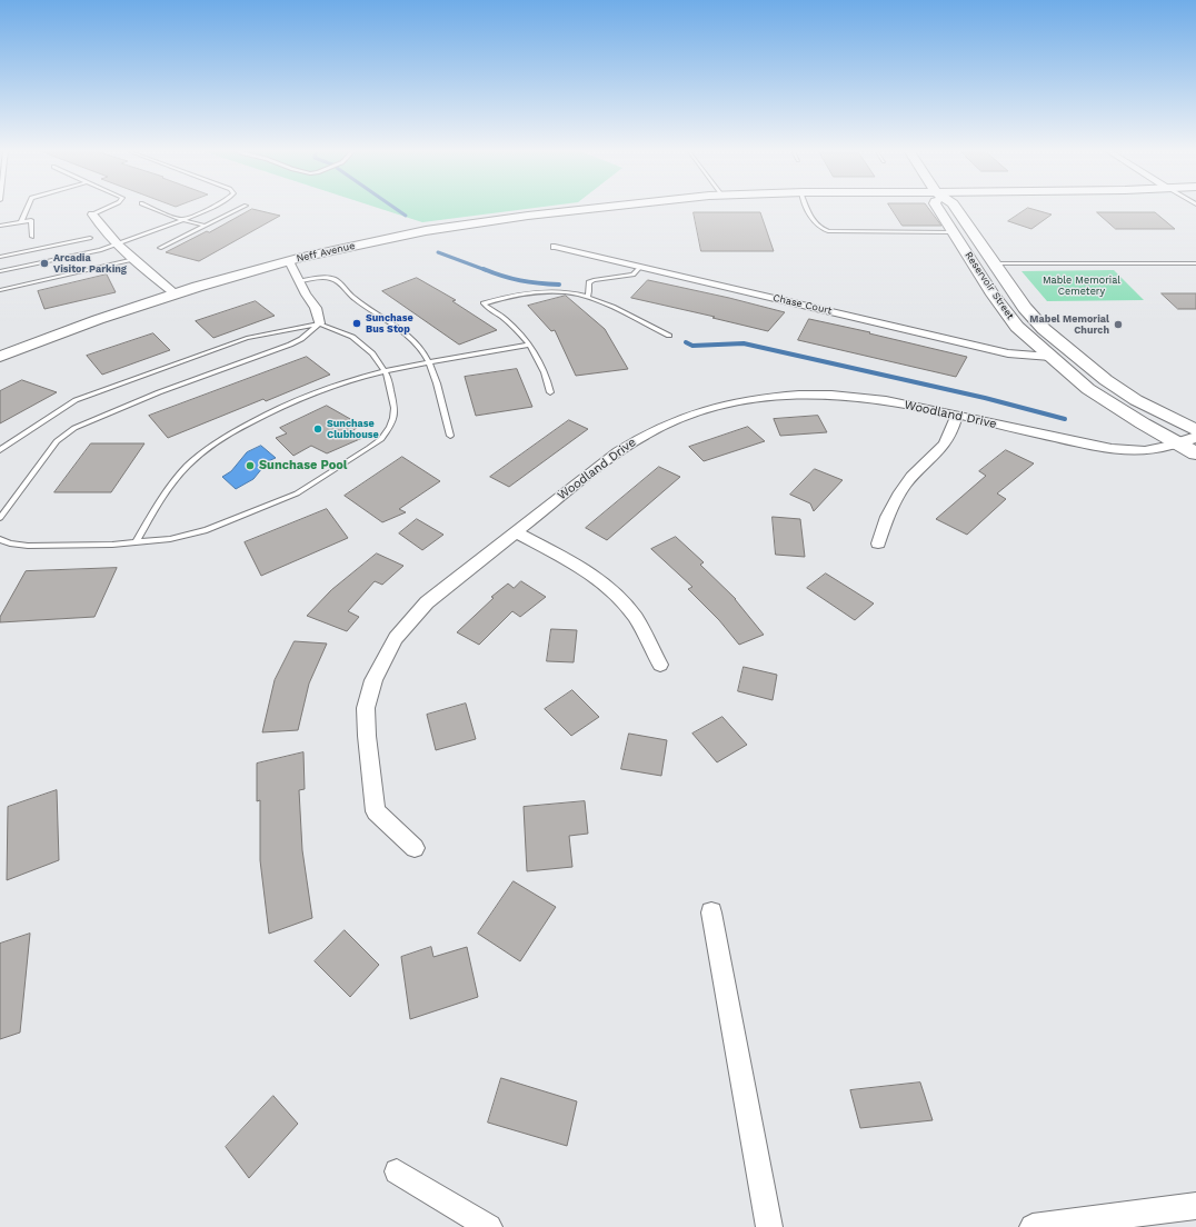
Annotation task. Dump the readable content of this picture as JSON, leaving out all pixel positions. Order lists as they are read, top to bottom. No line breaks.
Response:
{"streets":{"main road":["Neff Avenue","Reservoir Street"],"street":["Chase Court","Woodland Drive"]},"crossings":[["Reservoir Street","Chase Court"],["Reservoir Street","Woodland Drive"]],"parks":["Mable Memorial Cemetery"],"places":["Arcadia Visitor Parking","Sunchase Bus Stop","Mabel Memorial Church","Sunchase Clubhouse","Sunchase Pool"]}
